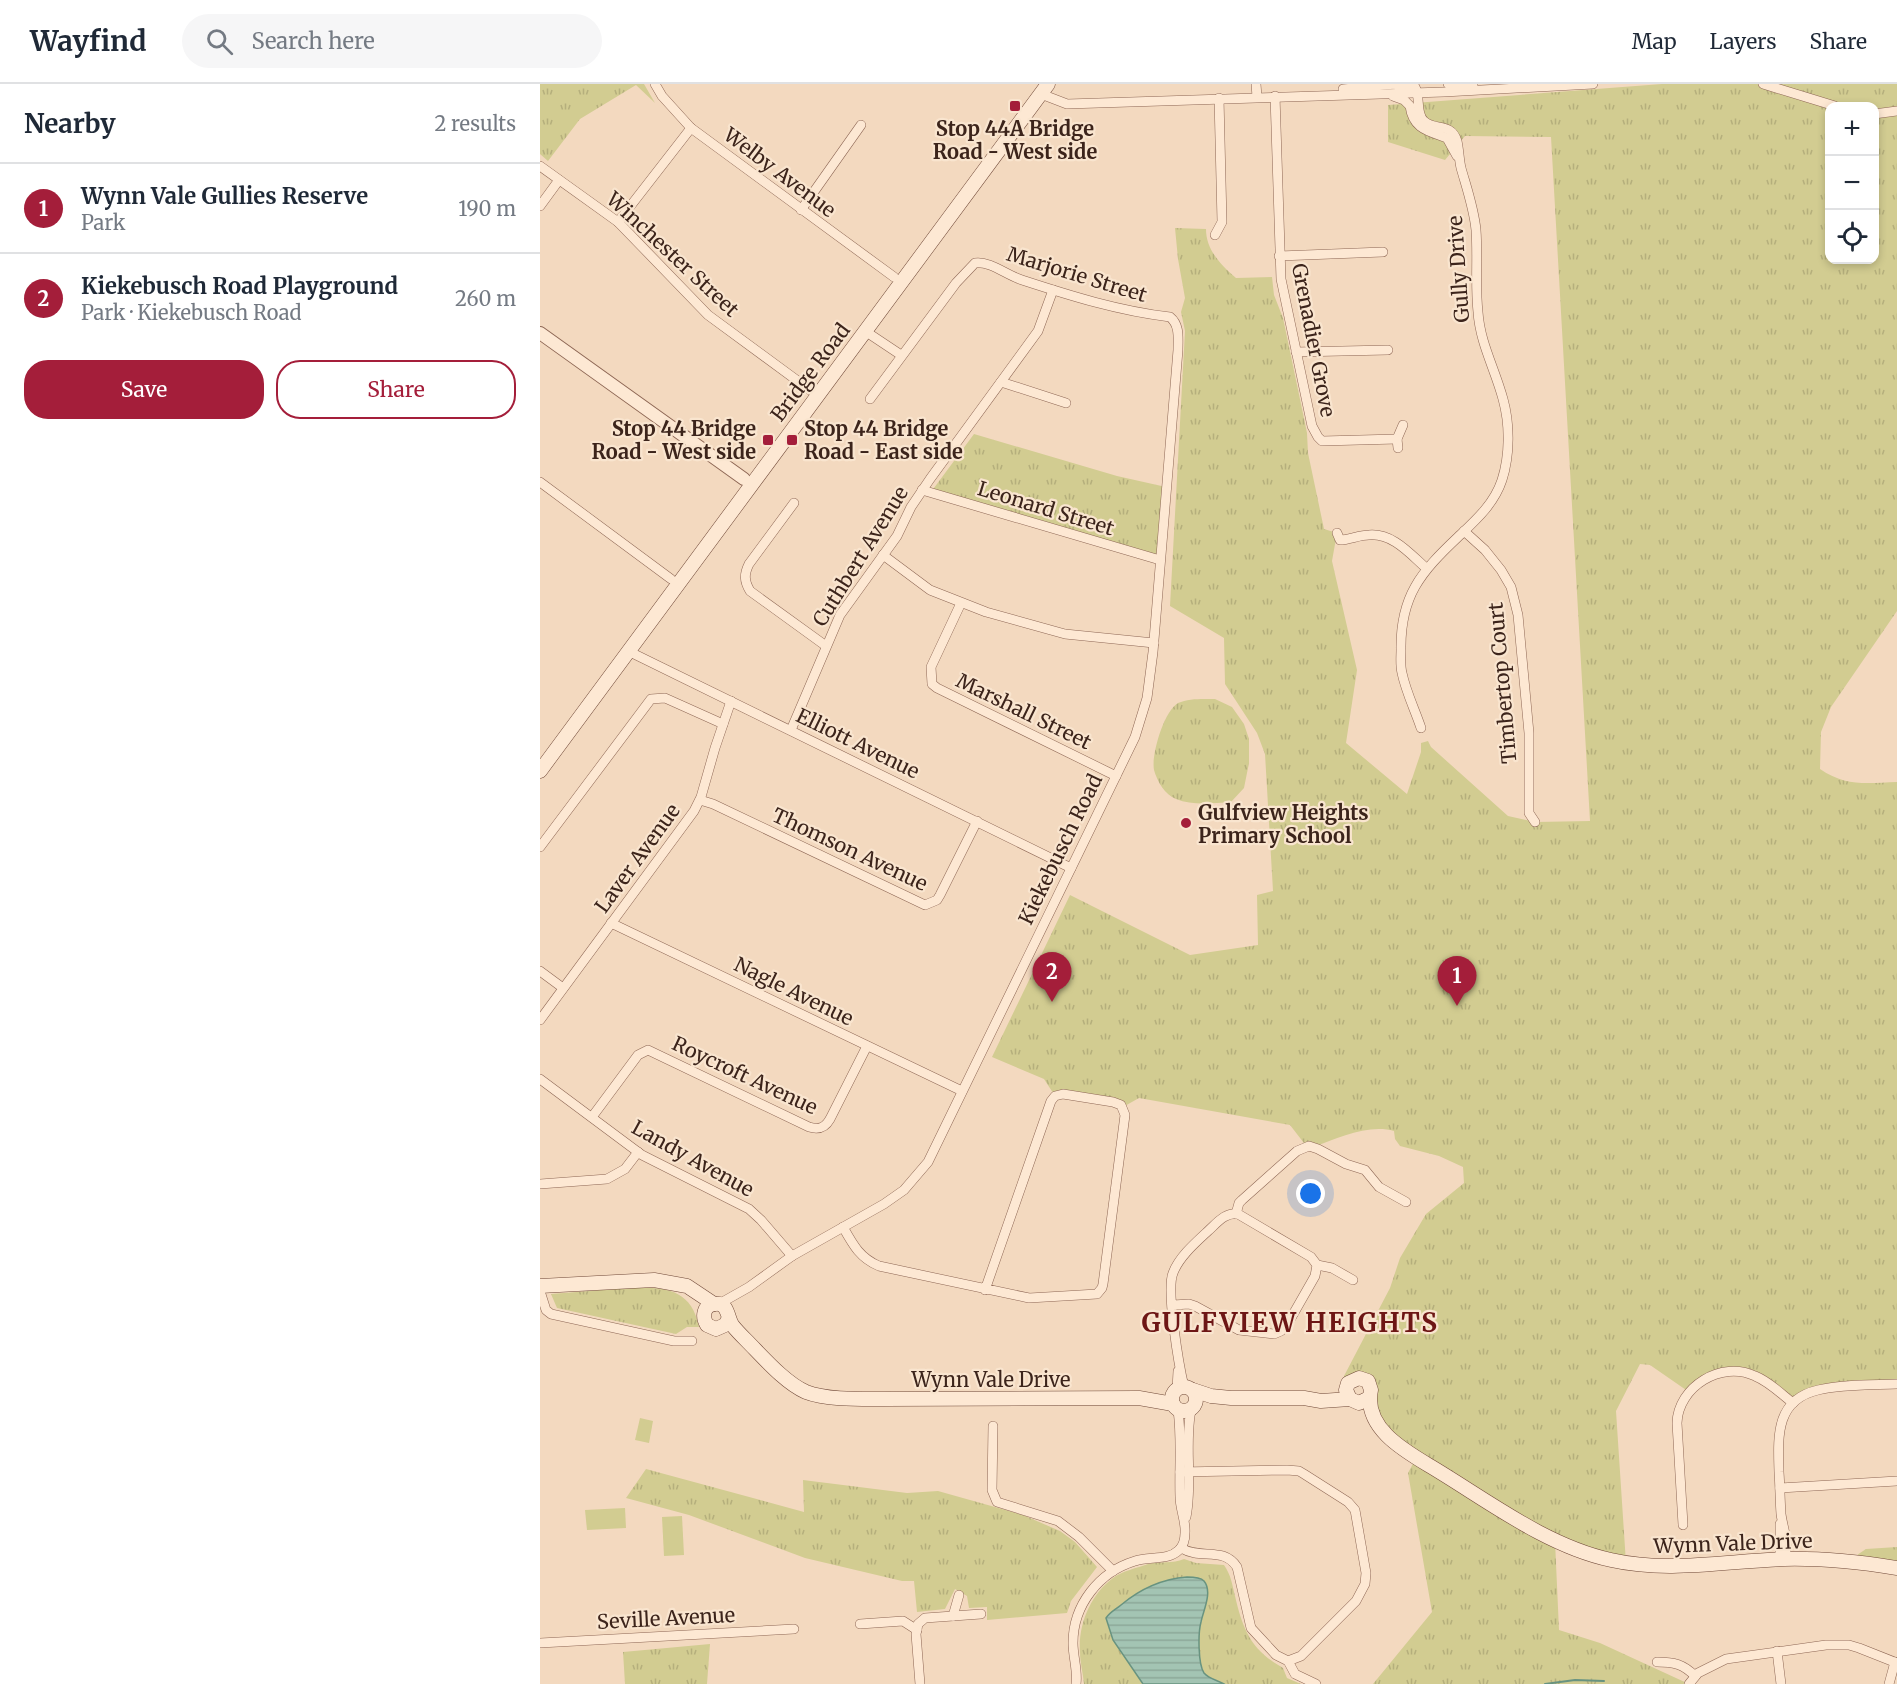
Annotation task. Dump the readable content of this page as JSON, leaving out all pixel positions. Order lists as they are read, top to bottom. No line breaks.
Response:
{"streets":{"main road":["Bridge Road","Wynn Vale Drive"],"street":["Welby Avenue","Winchester Street","Gully Drive","Marjorie Street","Grenadier Grove","Leonard Street","Cuthbert Avenue","Timbertop Court","Marshall Street","Elliott Avenue","Thomson Avenue","Kiekebusch Road","Laver Avenue","Nagle Avenue","Roycroft Avenue","Landy Avenue","Seville Avenue"]},"crossings":[["Welby Avenue","Bridge Road"],["Winchester Street","Bridge Road"],["Gully Drive","Timbertop Court"],["Marjorie Street","Cuthbert Avenue"],["Marjorie Street","Kiekebusch Road"],["Bridge Road","Elliott Avenue"],["Leonard Street","Cuthbert Avenue"],["Leonard Street","Kiekebusch Road"],["Cuthbert Avenue","Elliott Avenue"],["Marshall Street","Kiekebusch Road"],["Elliott Avenue","Thomson Avenue"],["Elliott Avenue","Kiekebusch Road"],["Elliott Avenue","Laver Avenue"],["Thomson Avenue","Laver Avenue"],["Kiekebusch Road","Nagle Avenue"],["Kiekebusch Road","Landy Avenue"],["Kiekebusch Road","Wynn Vale Drive"],["Laver Avenue","Nagle Avenue"],["Nagle Avenue","Roycroft Avenue"],["Roycroft Avenue","Landy Avenue"]],"districts":["GULFVIEW HEIGHTS"],"places":{"transit":["Stop 44A Bridge Road - West side","Stop 44 Bridge Road - West side","Stop 44 Bridge Road - East side"],"other":["Gulfview Heights Primary School"]},"page":{"header":"Wayfind","search":"Search here","nav":["Map","Layers","Share"],"heading":["Nearby","2 results"],"map_buttons":["+","−"],"list":[{"mark":"1","name":"Wynn Vale Gullies Reserve","note":"Park","value":"190 m"},{"mark":"2","name":"Kiekebusch Road Playground","note":"Park · Kiekebusch Road","value":"260 m"}],"buttons":["Save","Share"],"pins":["2","1"]}}
